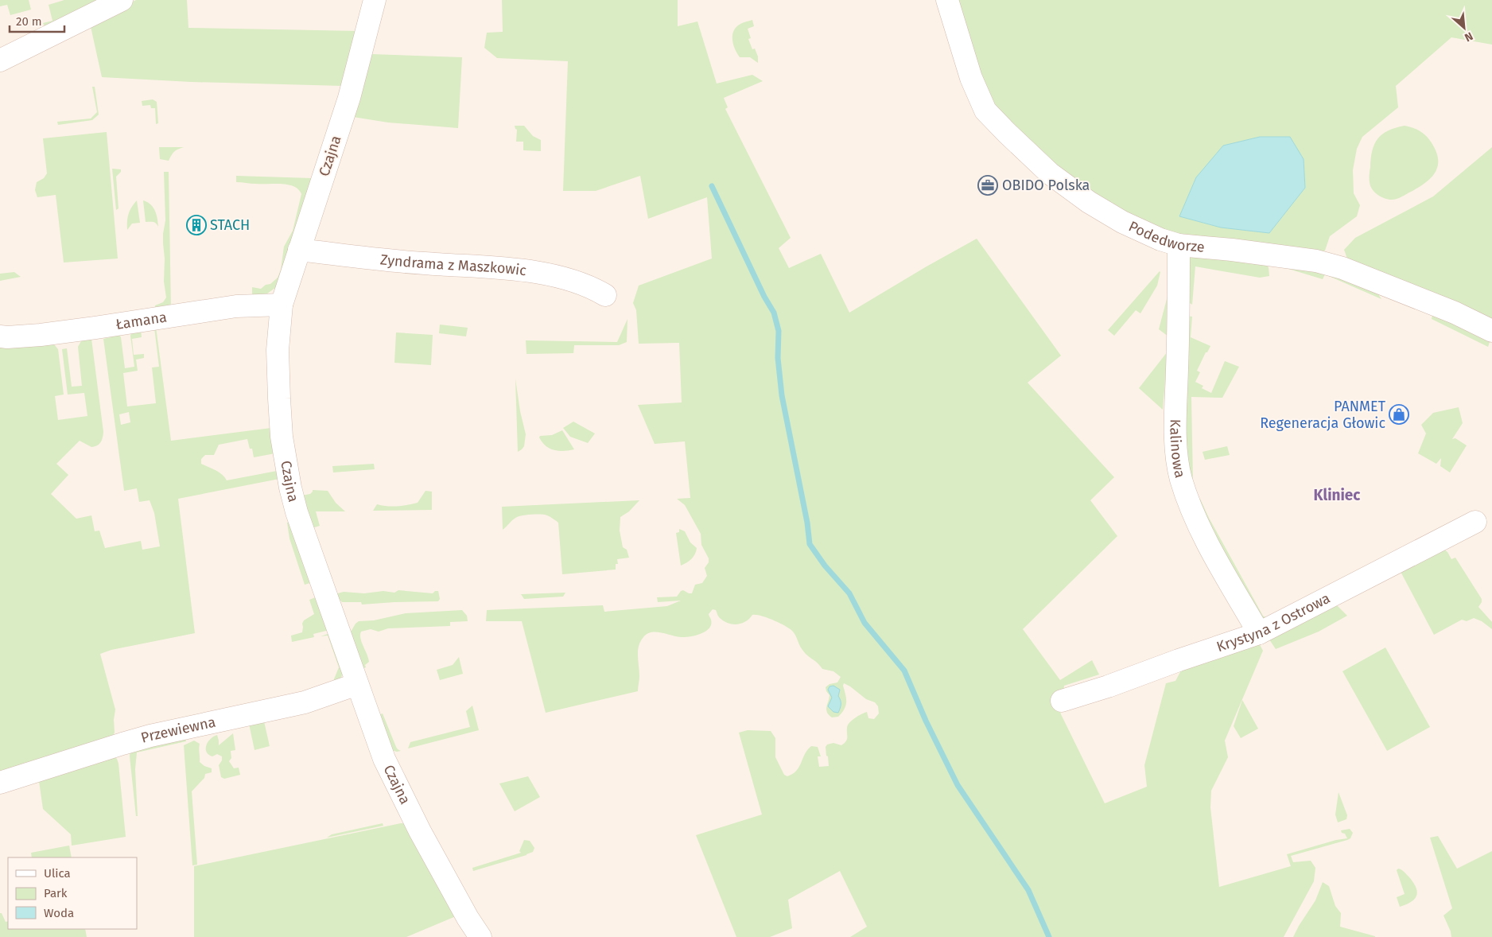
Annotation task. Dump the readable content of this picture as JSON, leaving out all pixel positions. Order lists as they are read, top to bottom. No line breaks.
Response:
{"streets":{"street":["Czajna","Podedworze","Zyndrama z Maszkowic","Łamana","Kalinowa","Krystyna z Ostrowa","Przewiewna"]},"crossings":[["Czajna","Zyndrama z Maszkowic"],["Czajna","Łamana"],["Czajna","Przewiewna"],["Podedworze","Kalinowa"],["Kalinowa","Krystyna z Ostrowa"]],"districts":["Kliniec"],"places":{"office":["OBIDO Polska"],"building":["STACH"],"shop":["PANMET Regeneracja Głowic"]},"legend":["Ulica","Park","Woda"],"scale_bar":"20 m","north":"bottom right"}
